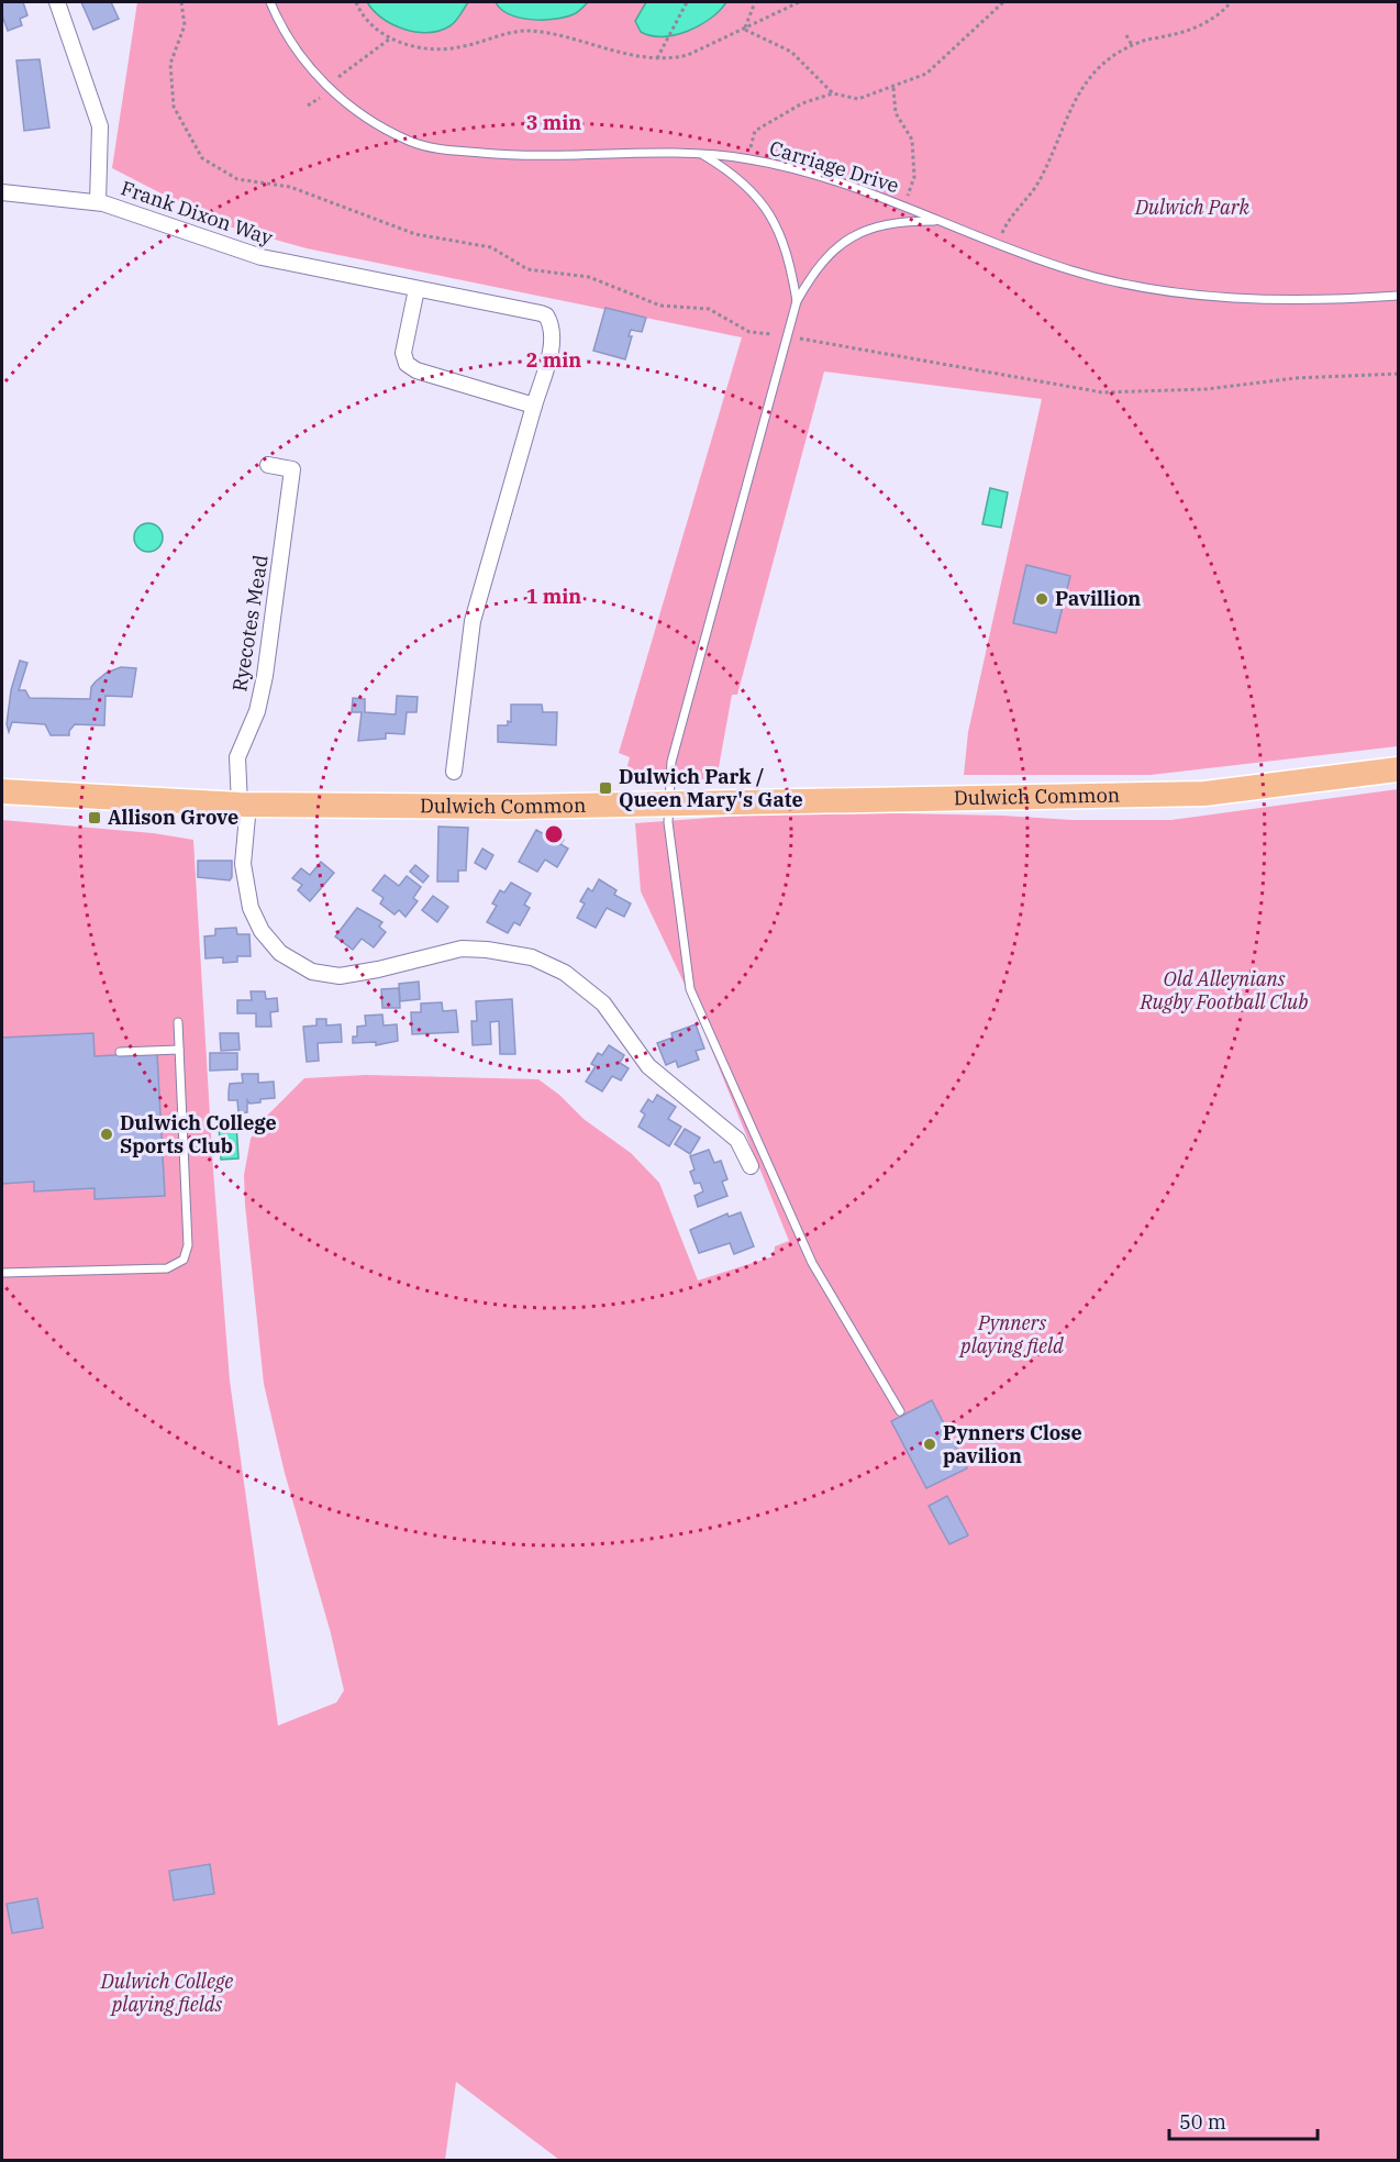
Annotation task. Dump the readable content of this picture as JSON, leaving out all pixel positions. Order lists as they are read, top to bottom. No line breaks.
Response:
{"streets":{"highway":["Dulwich Common"],"street":["Frank Dixon Way","Ryecotes Mead"],"lane":["Carriage Drive"]},"crossings":[["Ryecotes Mead","Dulwich Common"]],"parks":["Dulwich Park","Old Alleynians Rugby Football Club","Pynners playing field","Dulwich College playing fields"],"places":{"other":["Pavillion","Dulwich College Sports Club","Pynners Close pavilion"],"transit":["Dulwich Park / Queen Mary's Gate","Allison Grove"]},"scale_bar":"50 m","rings":["3 min","2 min","1 min"]}
